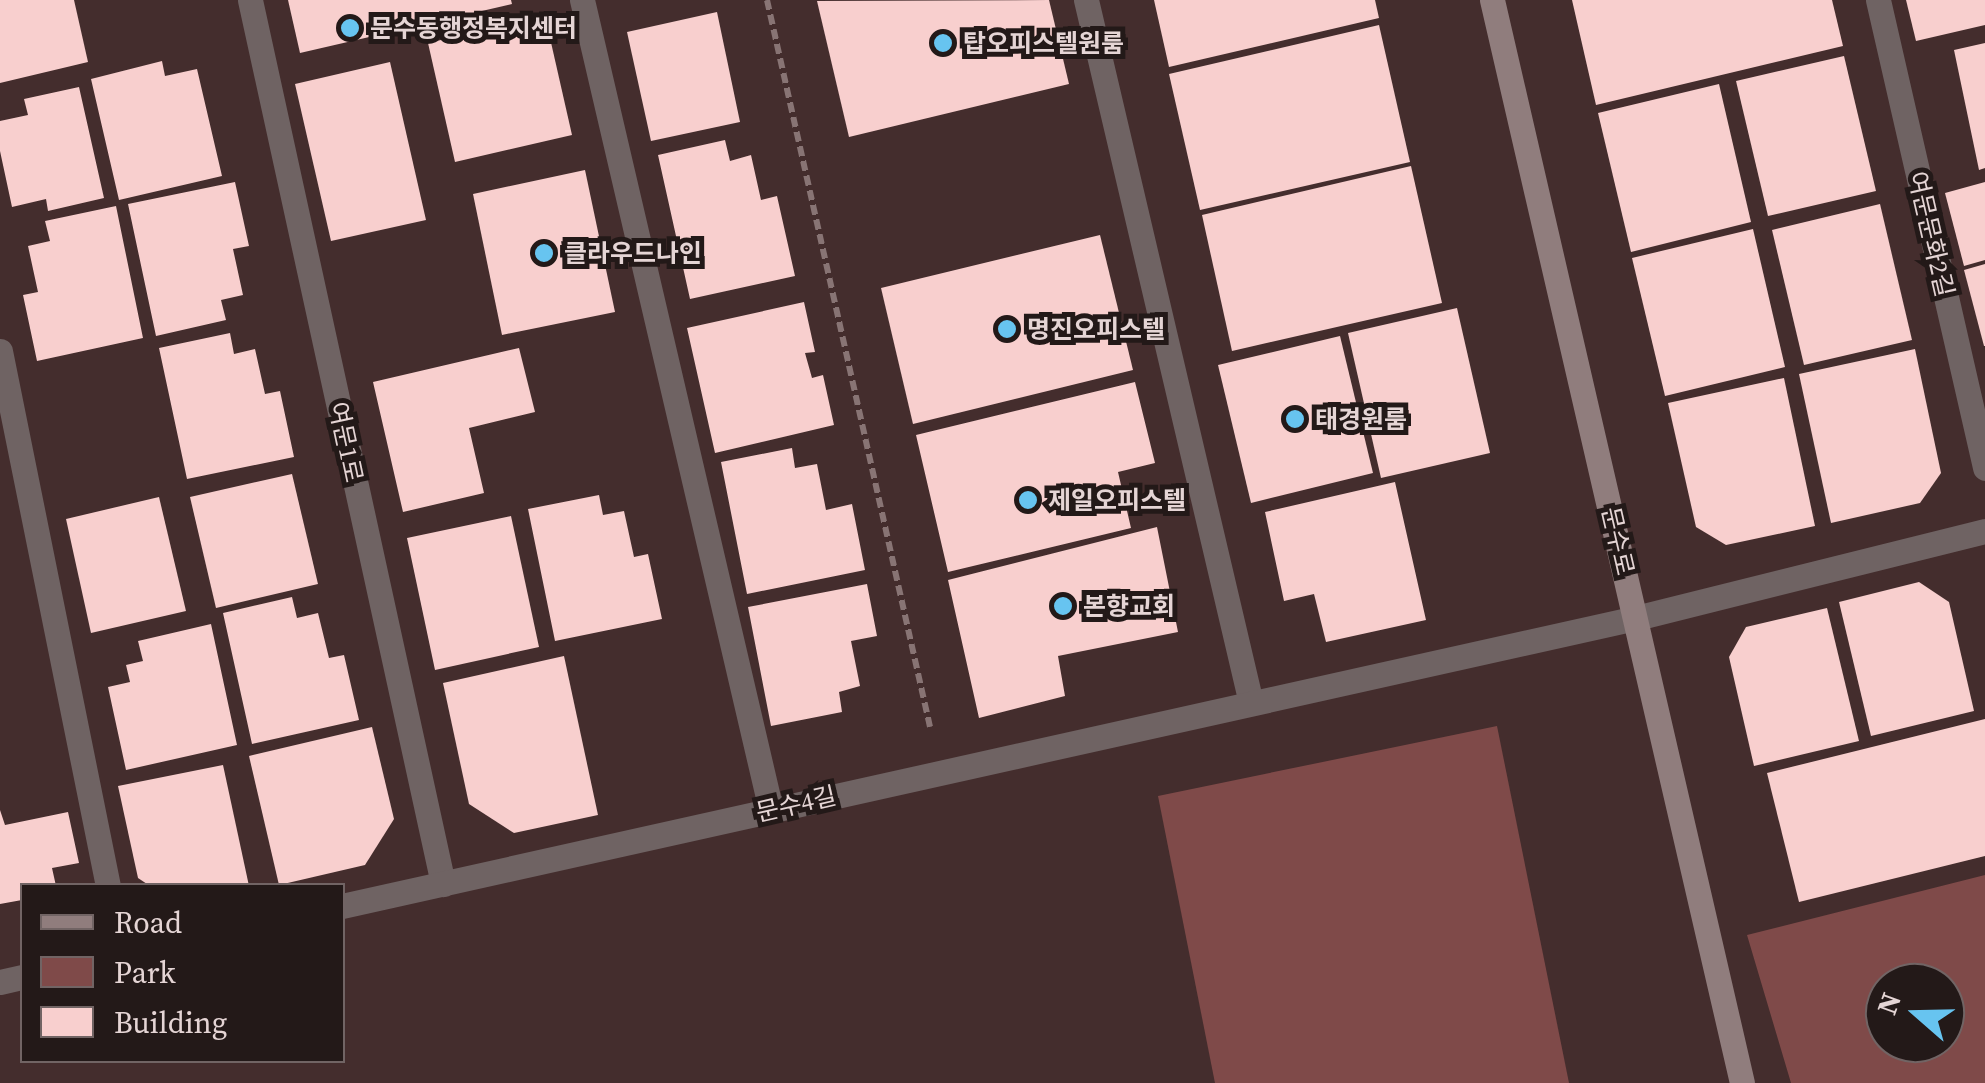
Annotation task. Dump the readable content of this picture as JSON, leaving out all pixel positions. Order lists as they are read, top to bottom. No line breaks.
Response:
{"streets":{"street":["여문문화2길","여문1로","문수로","문수4길"]},"crossings":[["여문1로","문수4길"],["문수로","문수4길"]],"places":["문수동행정복지센터","탑오피스텔원룸","클라우드나인","명진오피스텔","태경원룸","제일오피스텔","본향교회"],"legend":["Road","Park","Building"],"north":"left"}
